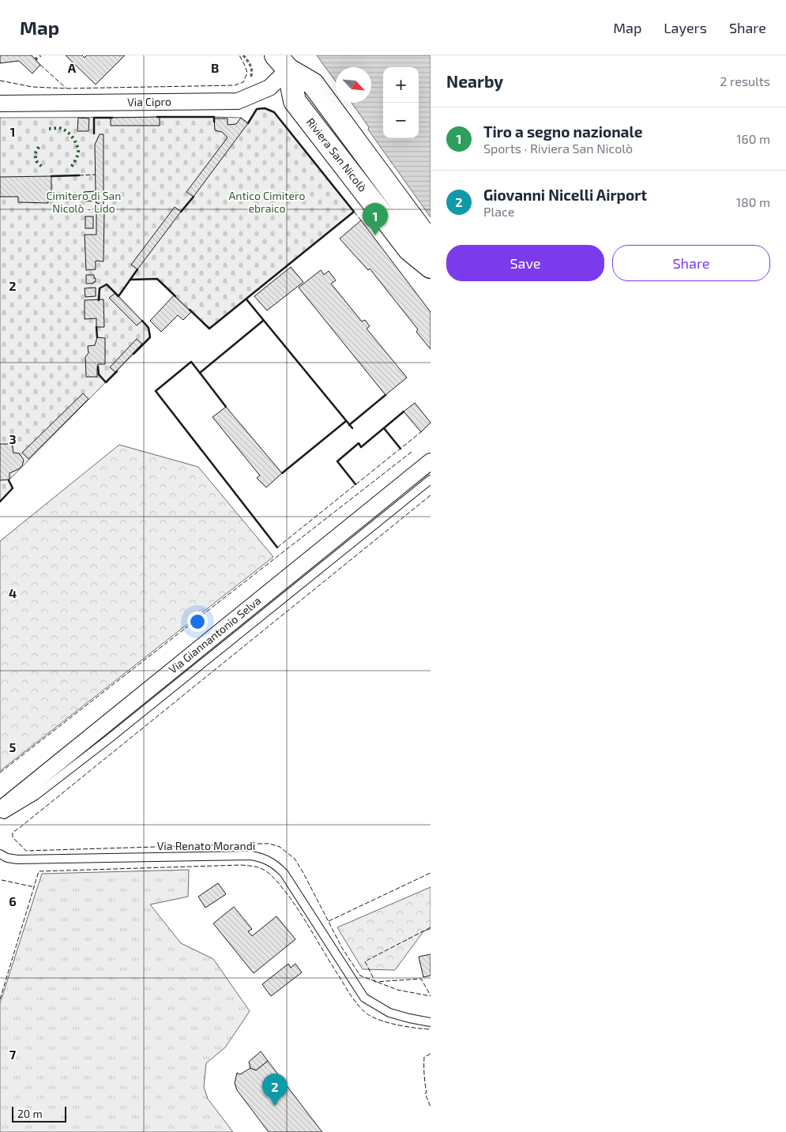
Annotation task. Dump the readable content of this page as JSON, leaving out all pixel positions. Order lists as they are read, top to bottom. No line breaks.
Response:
{"streets":{"street":["Via Cipro","Riviera San Nicolò","Via Giannantonio Selva"],"lane":["Via Renato Morandi"]},"crossings":[["Via Cipro","Riviera San Nicolò"]],"parks":["Cimitero di San Nicolò - Lido","Antico Cimitero ebraico"],"scale_bar":"20 m","north":"bottom right","page":{"header":"Map","nav":["Map","Layers","Share"],"heading":["Nearby","2 results"],"map_buttons":["+","−"],"list":[{"mark":"1","name":"Tiro a segno nazionale","note":"Sports · Riviera San Nicolò","value":"160 m"},{"mark":"2","name":"Giovanni Nicelli Airport","note":"Place","value":"180 m"}],"pins":["1","2"],"buttons":["Save","Share"],"scale":"20 m"},"grid":{"columns":["A","B"],"rows":["1","2","3","4","5","6","7"]}}
